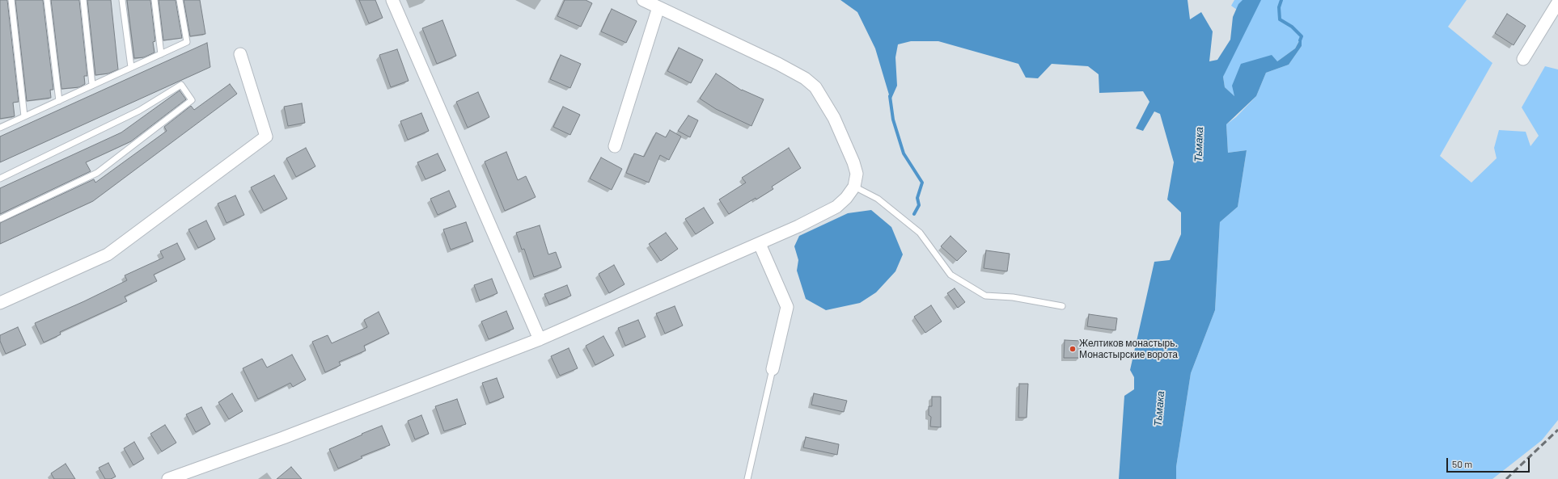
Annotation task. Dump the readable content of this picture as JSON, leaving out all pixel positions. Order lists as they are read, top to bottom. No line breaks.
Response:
{"water":["Тьмака"],"places":["Желтиков монастырь. Монастырские ворота"],"scale_bar":"50 m"}
